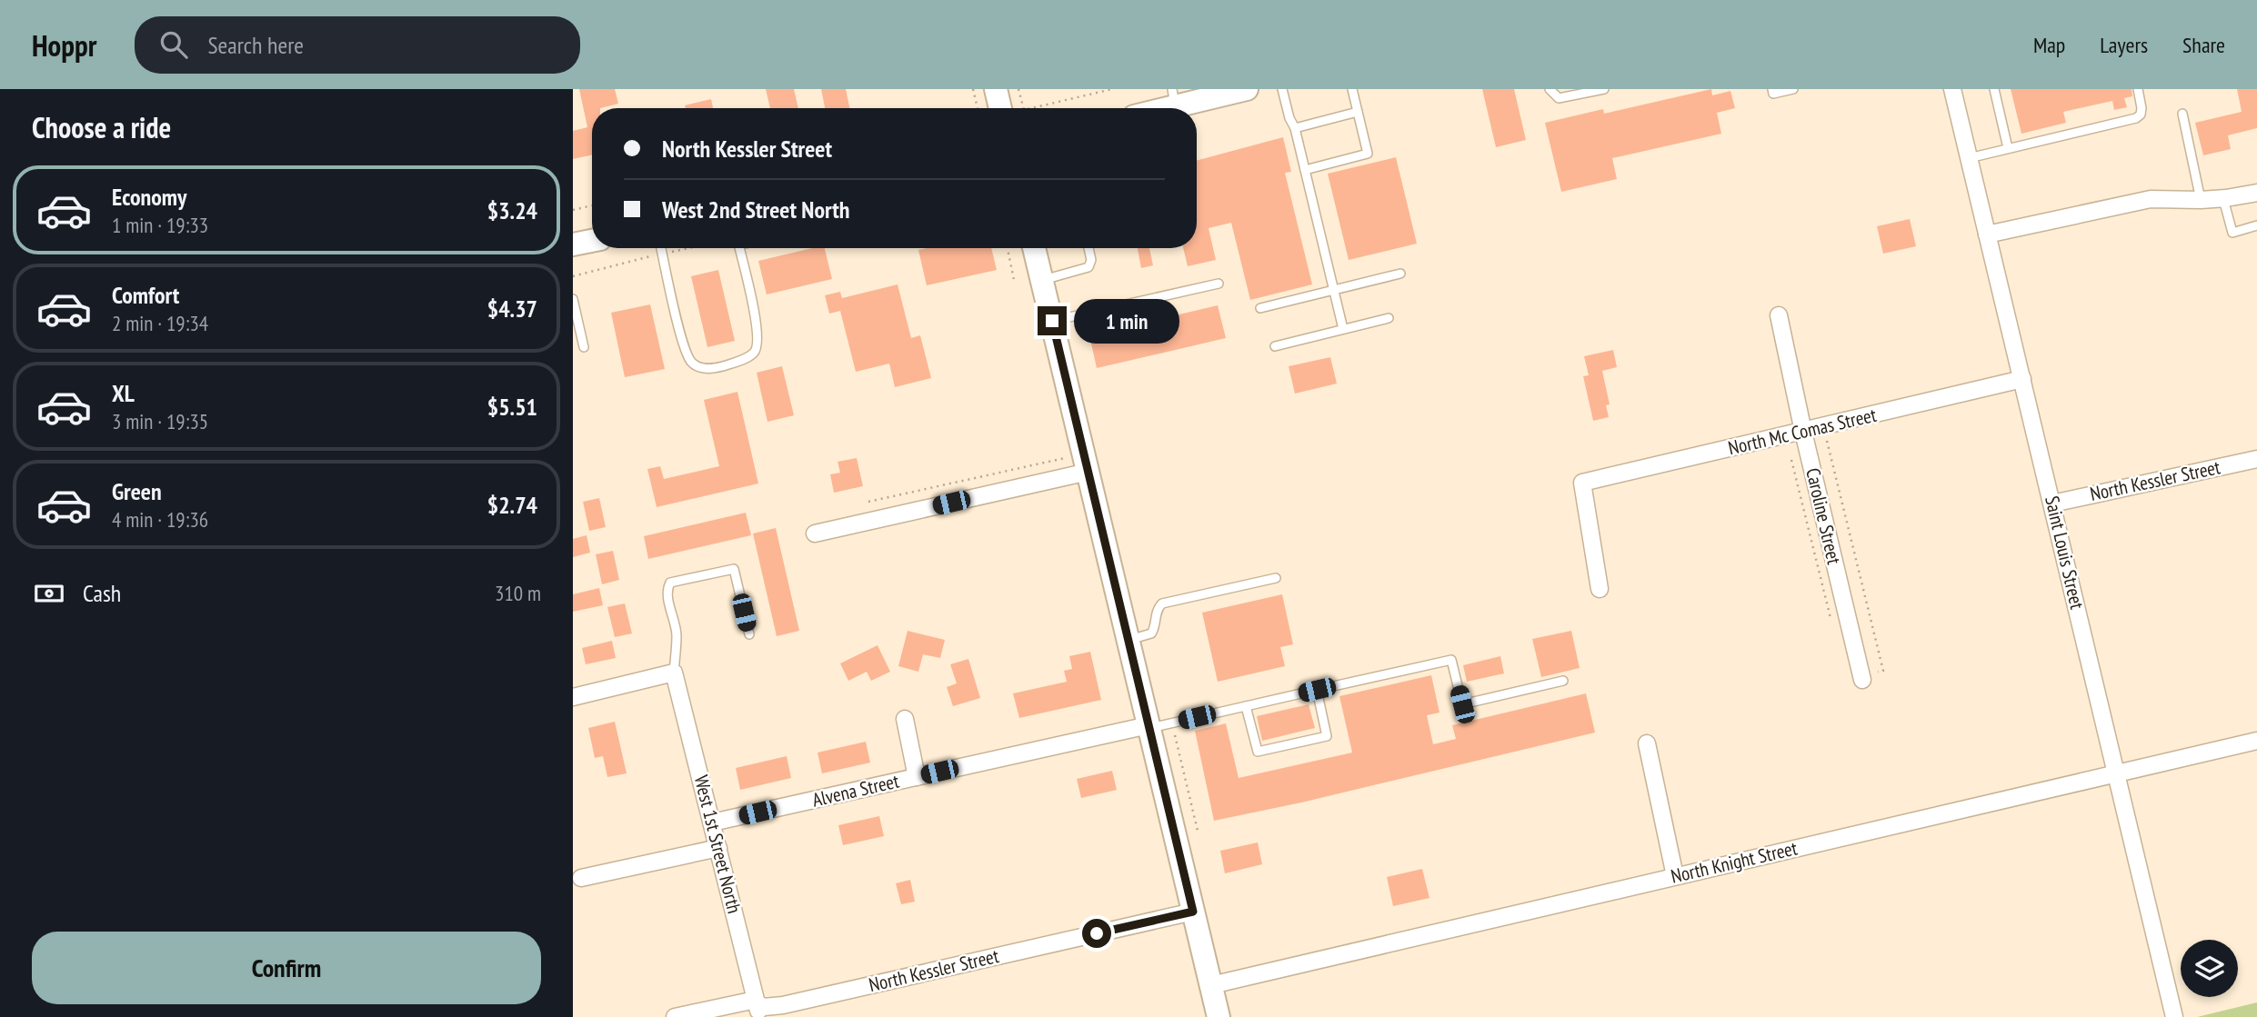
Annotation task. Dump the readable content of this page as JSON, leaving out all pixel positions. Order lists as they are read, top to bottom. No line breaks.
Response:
{"streets":{"street":["North Mc Comas Street","North Kessler Street","Caroline Street","Saint Louis Street","Alvena Street","West 1st Street North","North Knight Street"]},"crossings":[["North Mc Comas Street","Caroline Street"],["North Mc Comas Street","Saint Louis Street"],["North Kessler Street","Saint Louis Street"],["North Kessler Street","West 1st Street North"],["Saint Louis Street","North Knight Street"],["Alvena Street","West 1st Street North"]],"page":{"header":"Hoppr","search":"Search here","nav":["Map","Layers","Share"],"heading":"Choose a ride","banner":["North Kessler Street","West 2nd Street North"],"list":[{"name":"Economy","note":"1 min · 19:33","value":"$3.24"},{"name":"Comfort","note":"2 min · 19:34","value":"$4.37"},{"name":"XL","note":"3 min · 19:35","value":"$5.51"},{"name":"Green","note":"4 min · 19:36","value":"$2.74"}],"bubble":"1 min","pay":["Cash","310 m"],"buttons":"Confirm"}}
